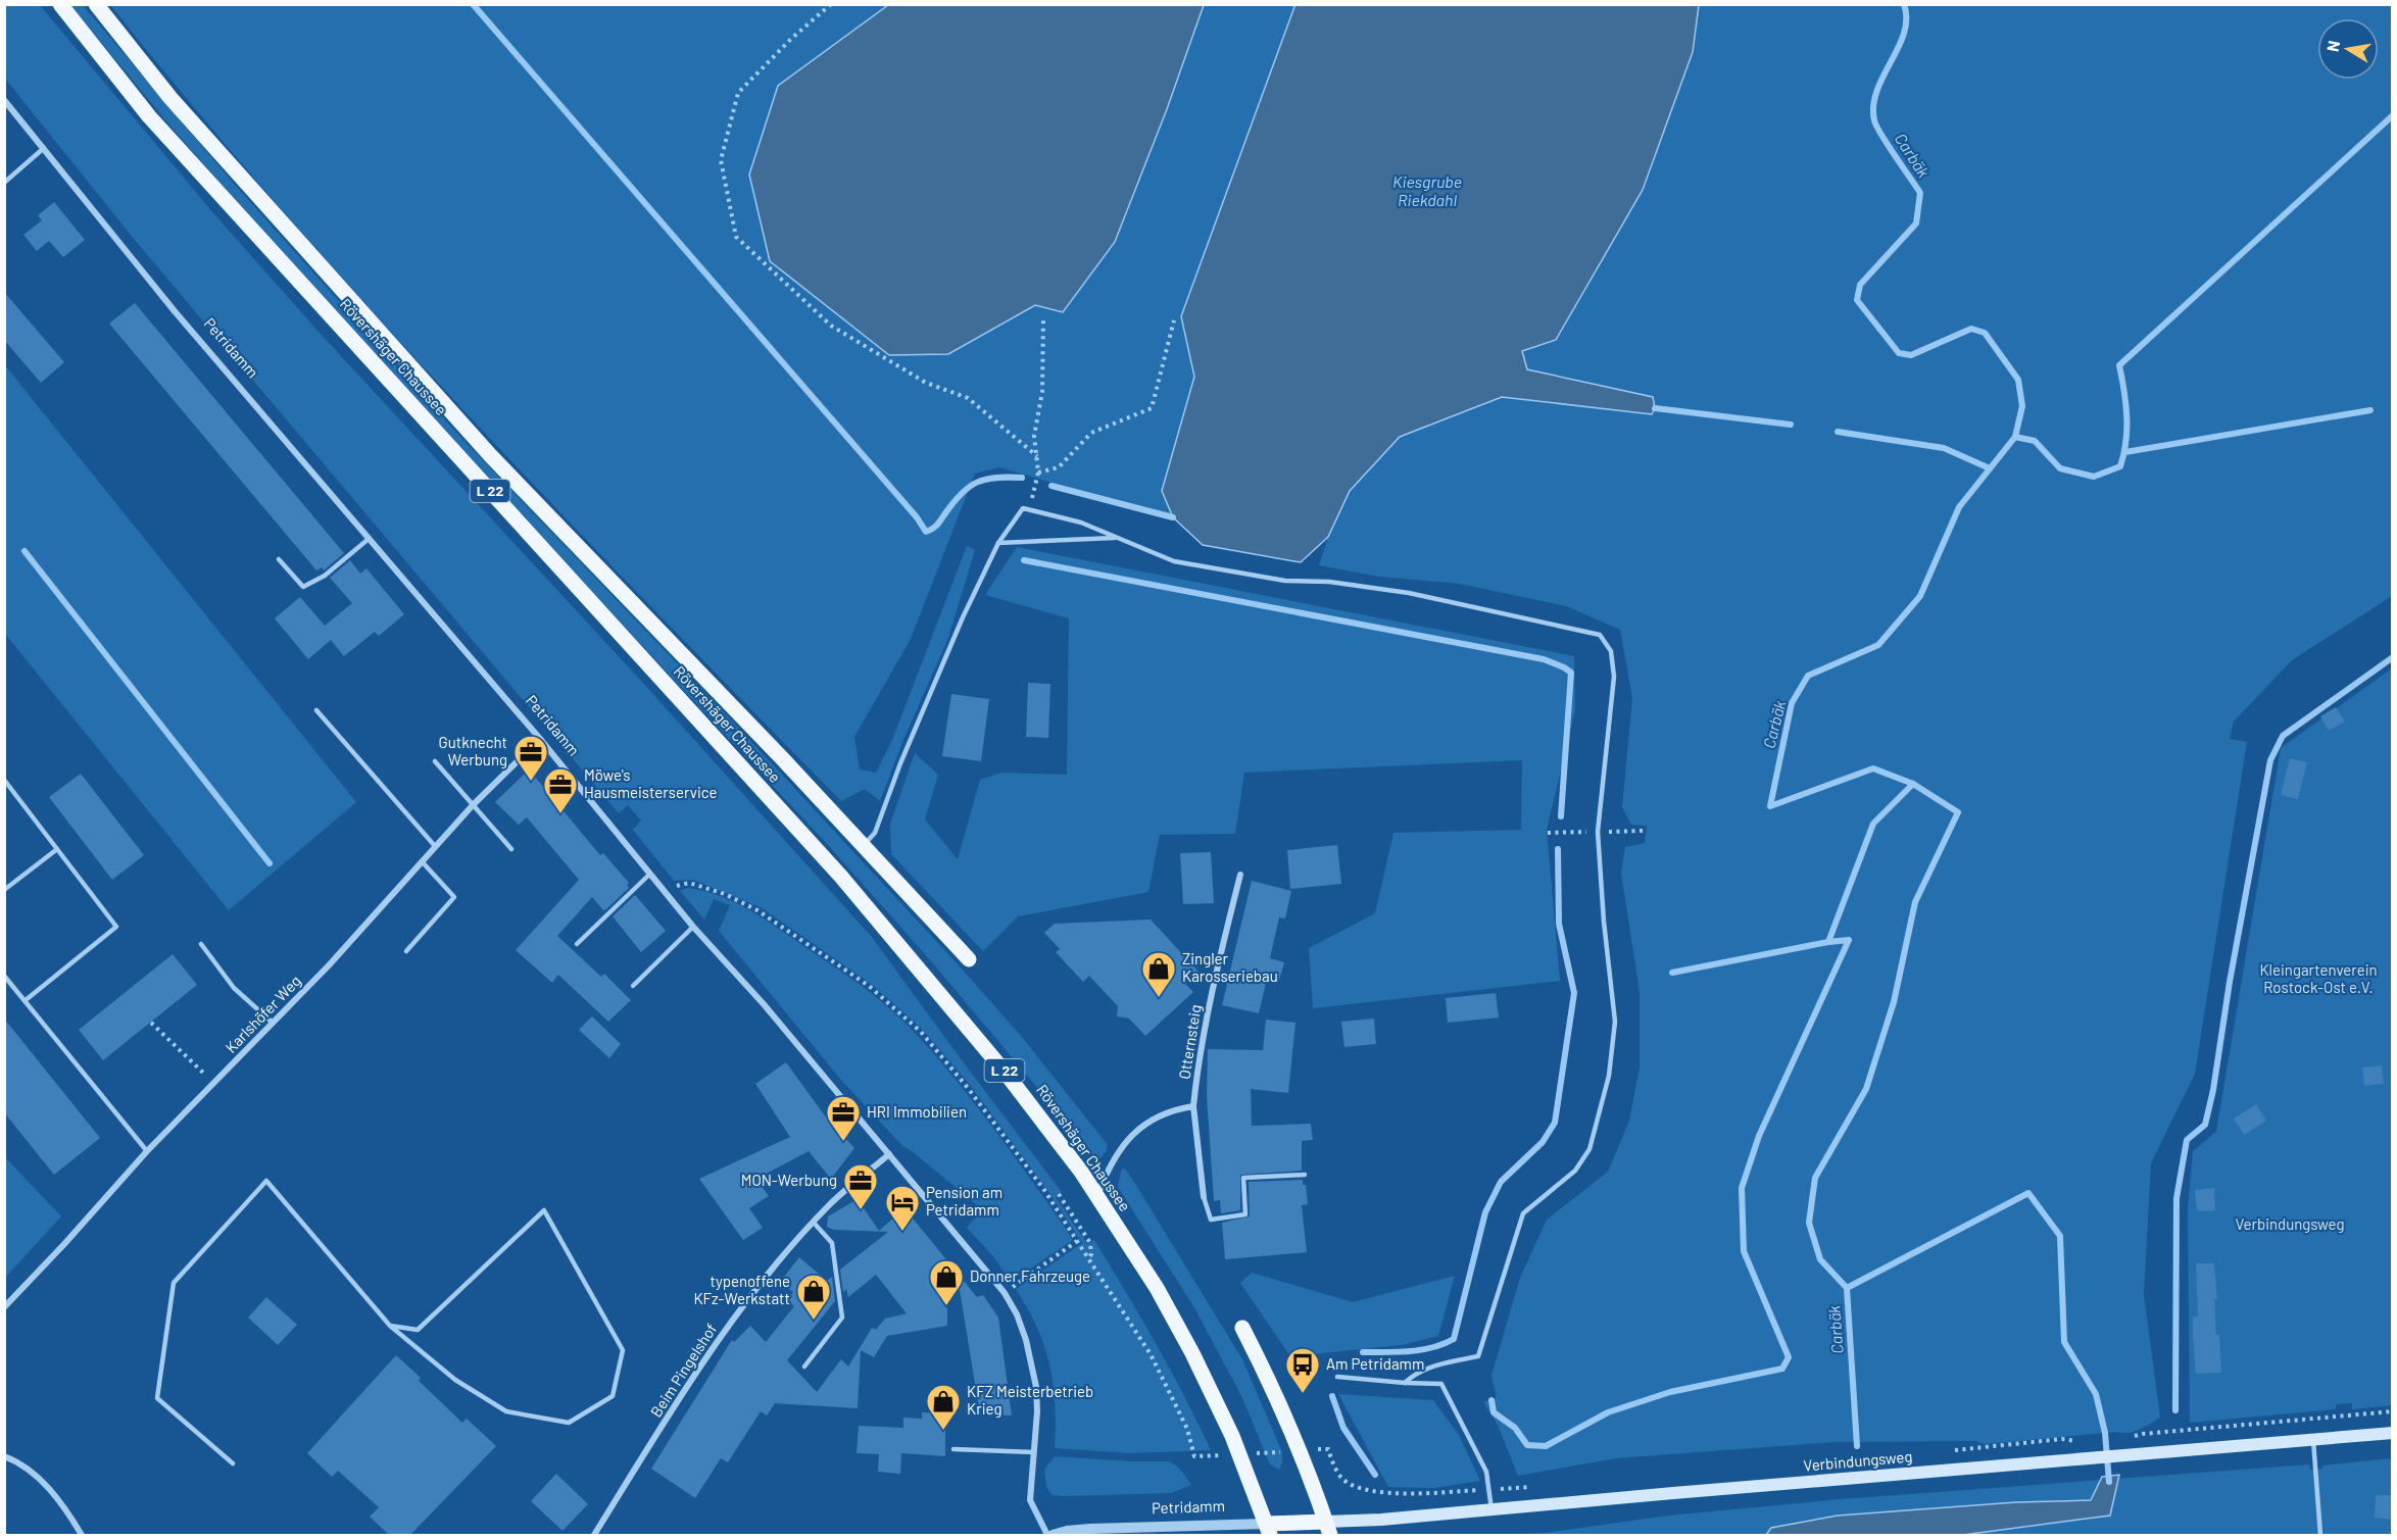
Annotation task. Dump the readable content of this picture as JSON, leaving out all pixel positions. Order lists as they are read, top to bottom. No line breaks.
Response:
{"streets":{"main road":["Petridamm","Rövershäger Chaussee","L 22","Verbindungsweg"],"street":["Karlshöfer Weg","Otternsteig","Beim Pingelshof"]},"crossings":[["Petridamm","Rövershäger Chaussee"],["Petridamm","Karlshöfer Weg"],["Petridamm","Beim Pingelshof"],["Petridamm","Verbindungsweg"]],"water":["Carbäk","Kiesgrube Riekdahl"],"parks":["Kleingartenverein Rostock-Ost e.V.","Verbindungsweg"],"places":{"office":["Gutknecht Werbung","Möwe's Hausmeisterservice","HRI Immobilien","MON-Werbung"],"shop":["Zingler Karosseriebau","Donner Fahrzeuge","typenoffene KFz-Werkstatt","KFZ Meisterbetrieb Krieg"],"hotel":["Pension am Petridamm"],"bus stop":["Am Petridamm"]},"north":"left"}
